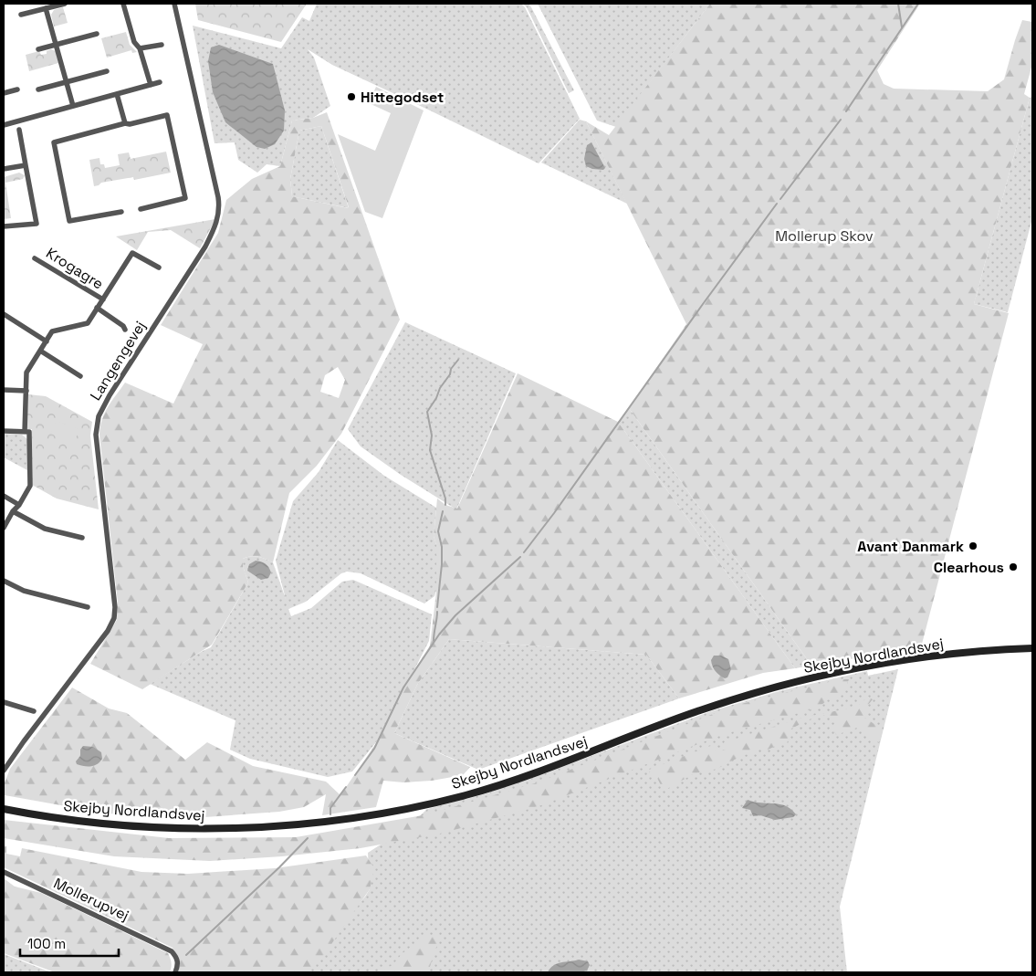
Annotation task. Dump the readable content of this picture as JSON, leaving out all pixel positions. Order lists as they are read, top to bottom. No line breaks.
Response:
{"streets":{"street":["Krogagre","Langengevej","Skejby Nordlandsvej","Mollerupvej"]},"parks":["Mollerup Skov"],"places":["Hittegodset","Avant Danmark","Clearhous"],"scale_bar":"100 m"}
